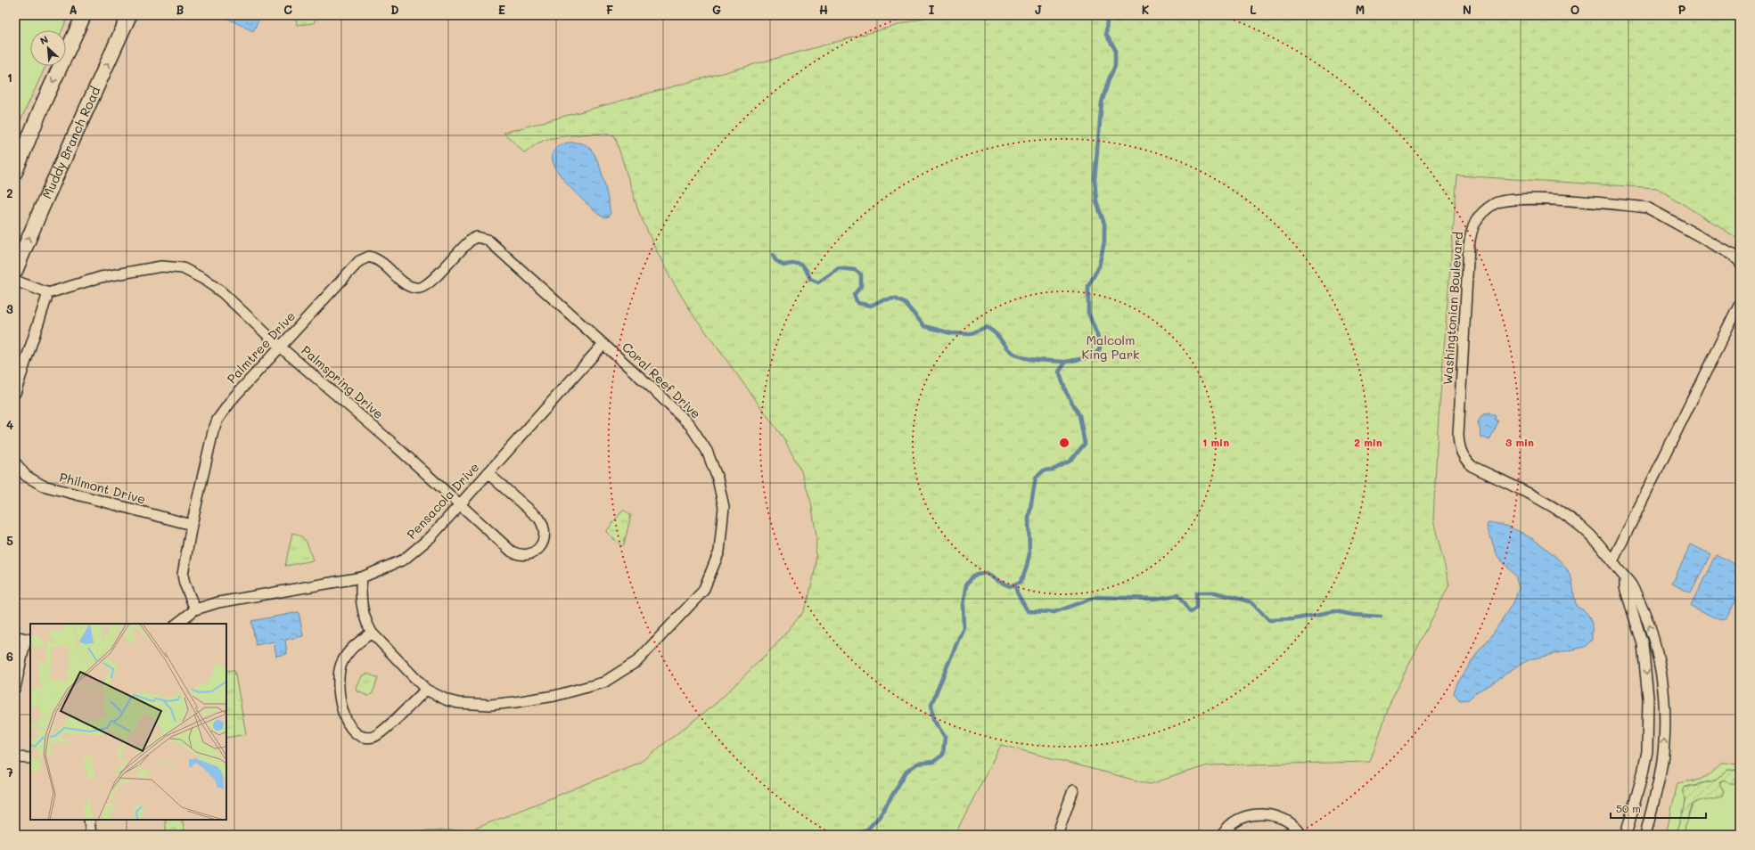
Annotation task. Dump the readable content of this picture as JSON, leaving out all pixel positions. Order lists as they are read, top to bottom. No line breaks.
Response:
{"streets":{"main road":["Muddy Branch Road"],"street":["Washingtonian Boulevard","Palmtree Drive","Coral Reef Drive","Palmspring Drive","Philmont Drive","Pensacola Drive"]},"crossings":[["Palmtree Drive","Coral Reef Drive"],["Palmtree Drive","Palmspring Drive"],["Palmtree Drive","Philmont Drive"],["Palmtree Drive","Pensacola Drive"],["Coral Reef Drive","Pensacola Drive"],["Palmspring Drive","Pensacola Drive"]],"parks":["Malcolm King Park"],"scale_bar":"50 m","north":"top left","grid":{"columns":["A","B","C","D","E","F","G","H","I","J","K","L","M","N","O","P"],"rows":["1","2","3","4","5","6","7"]},"rings":["1 min","2 min","3 min"]}
